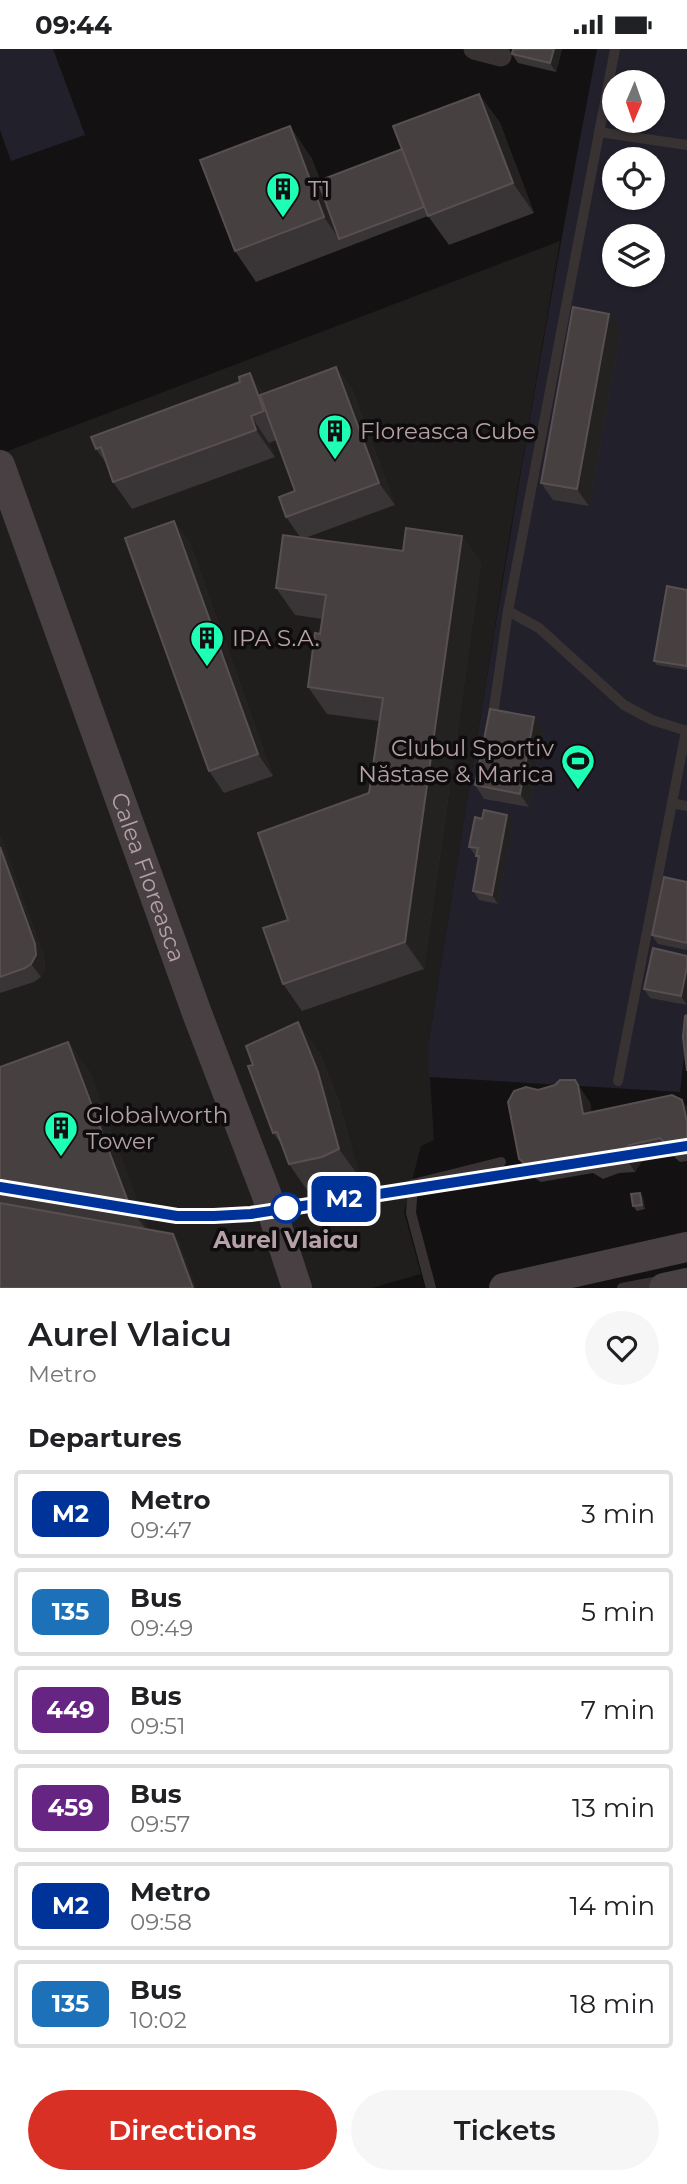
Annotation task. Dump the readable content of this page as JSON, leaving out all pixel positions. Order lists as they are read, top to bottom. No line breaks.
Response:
{"streets":{"main road":["Calea Floreasca"]},"places":{"building":["T1","Floreasca Cube","IPA S.A.","Globalworth Tower"],"sports":["Clubul Sportiv Năstase & Marica"],"other":["Aurel Vlaicu"]},"lines":["metro line M2"],"north":"bottom","page":{"status":"09:44","on_map":"M2","heading":[["Aurel Vlaicu","Metro"],"Departures"],"list":[{"mark":"M2","name":"Metro","note":"09:47","value":"3 min"},{"mark":"135","name":"Bus","note":"09:49","value":"5 min"},{"mark":"449","name":"Bus","note":"09:51","value":"7 min"},{"mark":"459","name":"Bus","note":"09:57","value":"13 min"},{"mark":"M2","name":"Metro","note":"09:58","value":"14 min"},{"mark":"135","name":"Bus","note":"10:02","value":"18 min"}],"buttons":["Directions","Tickets"]}}
